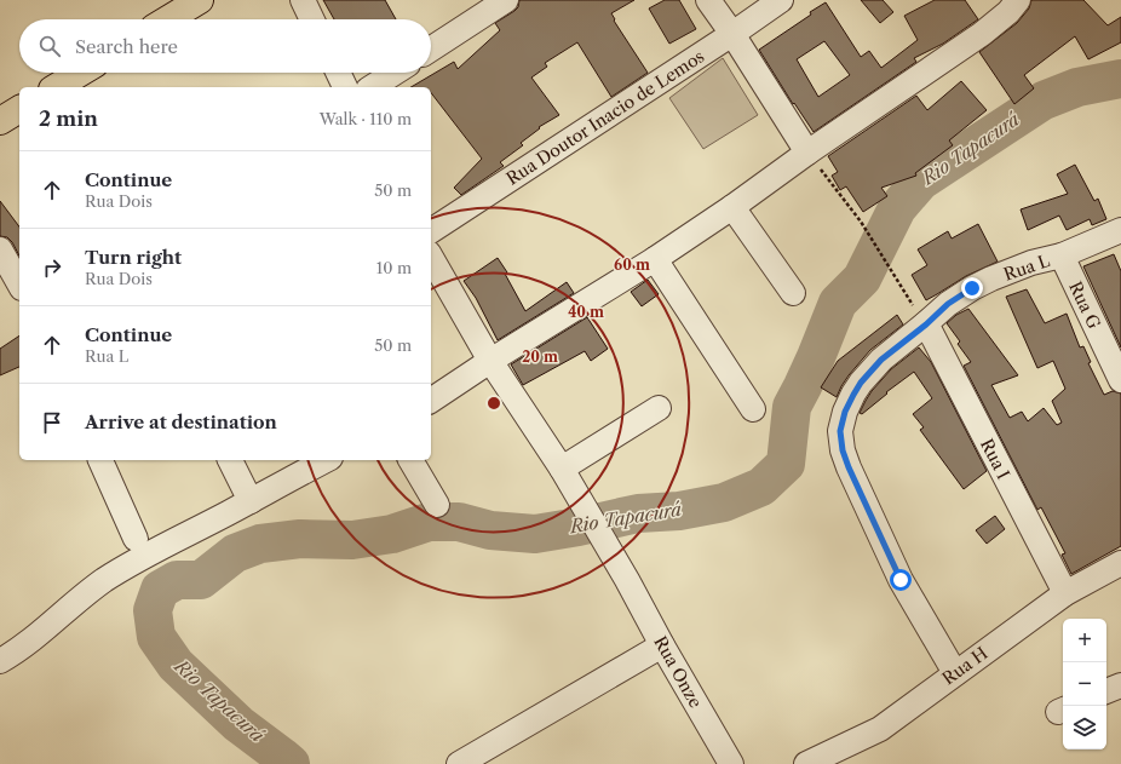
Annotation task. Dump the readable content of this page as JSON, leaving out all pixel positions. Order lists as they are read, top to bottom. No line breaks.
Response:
{"streets":{"street":["Rua Doutor Inacio de Lemos","Rua L","Rua G","Rua I","Rua H","Rua Onze"]},"crossings":[["Rua L","Rua G"],["Rua L","Rua I"],["Rua L","Rua H"],["Rua I","Rua H"]],"water":["Rio Tapacurá"],"page":{"search":"Search here","heading":["2 min","Walk · 110 m"],"list":[["Continue","Rua Dois","50 m"],["Turn right","Rua Dois","10 m"],["Continue","Rua L","50 m"],"Arrive at destination"],"map_buttons":["+","−"]},"rings":["60 m","40 m","20 m"]}
